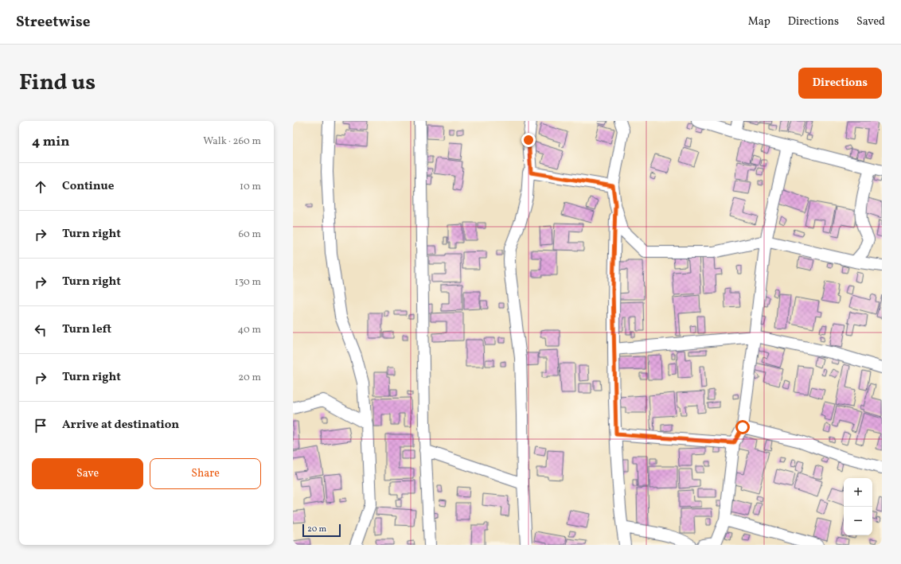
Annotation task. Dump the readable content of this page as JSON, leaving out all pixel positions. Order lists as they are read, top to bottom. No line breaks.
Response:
{"scale_bar":"20 m","page":{"header":"Streetwise","nav":["Map","Directions","Saved"],"title":"Find us","buttons":["Directions",["Save","Share"]],"heading":["4 min","Walk · 260 m"],"list":[["Continue","10 m"],["Turn right","60 m"],["Turn right","130 m"],["Turn left","40 m"],["Turn right","20 m"],"Arrive at destination"],"map_buttons":["+","−"],"scale":"20 m"}}
